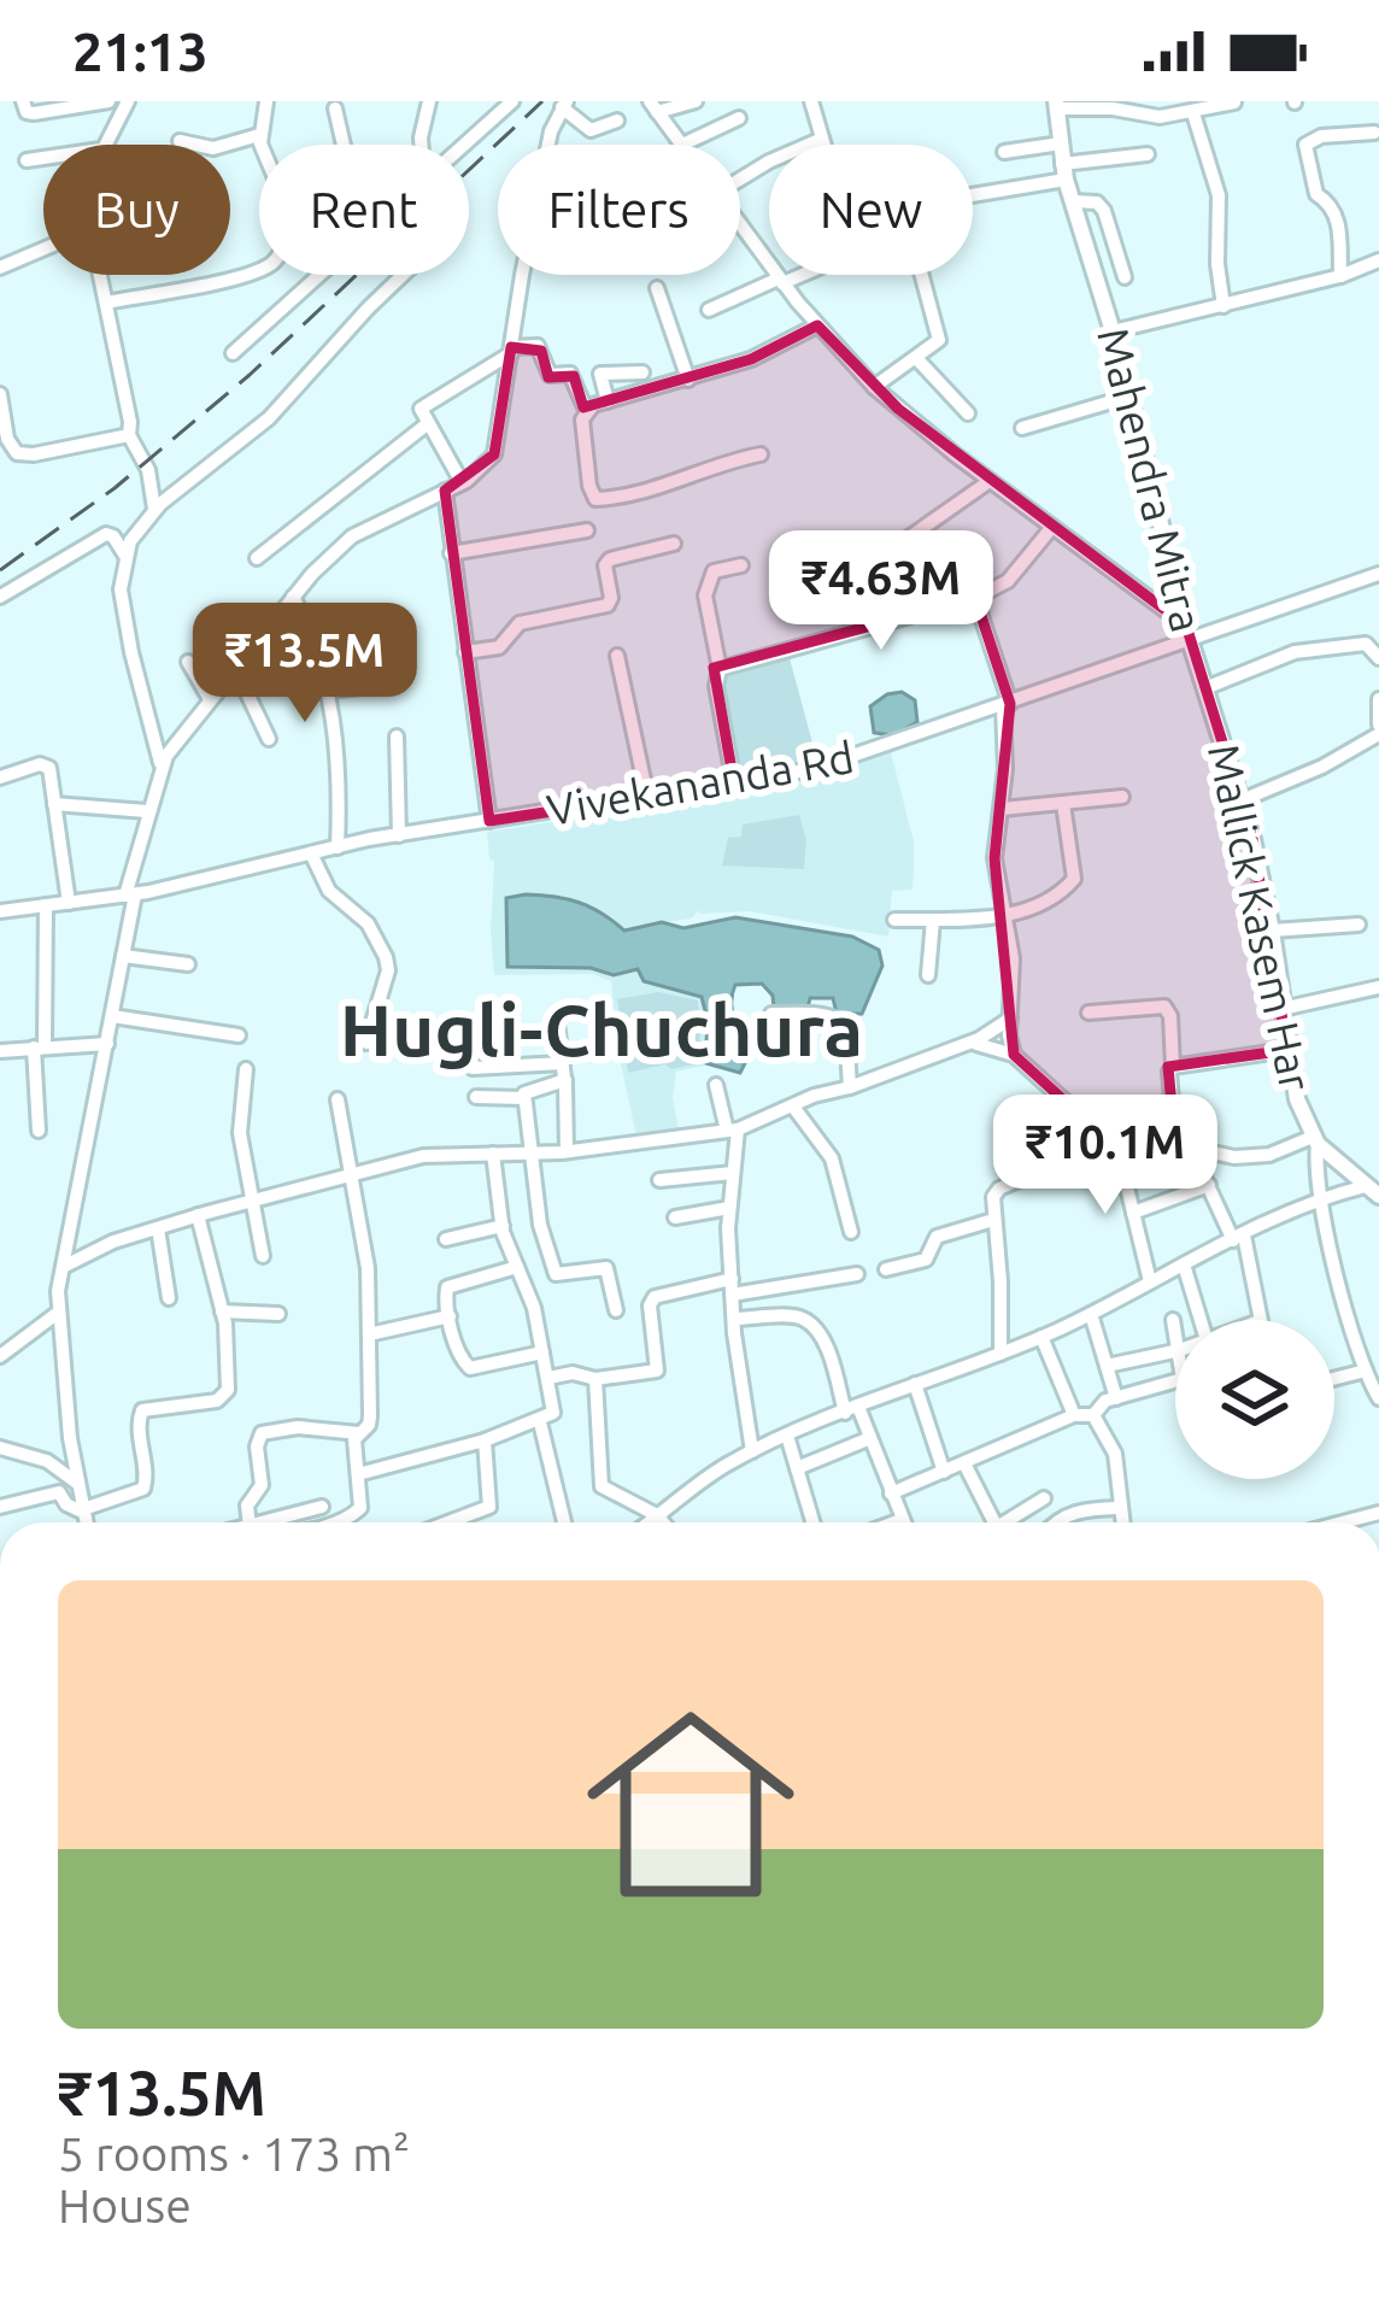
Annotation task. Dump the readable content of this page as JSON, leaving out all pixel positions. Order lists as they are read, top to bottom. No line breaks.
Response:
{"streets":{"main road":["Mahendra Mitra","Mallick Kasem Har"],"street":["Vivekananda Rd"]},"crossings":[["Mahendra Mitra","Vivekananda Rd"],["Mahendra Mitra","Mallick Kasem Har"]],"districts":["Hugli-Chuchura"],"page":{"status":"21:13","chip":["Buy","Rent","Filters","New"],"price":["₹4.63M","₹13.5M","₹10.1M"],"list":[{"name":"₹13.5M","note":"5 rooms · 173 m² · House"}]}}
